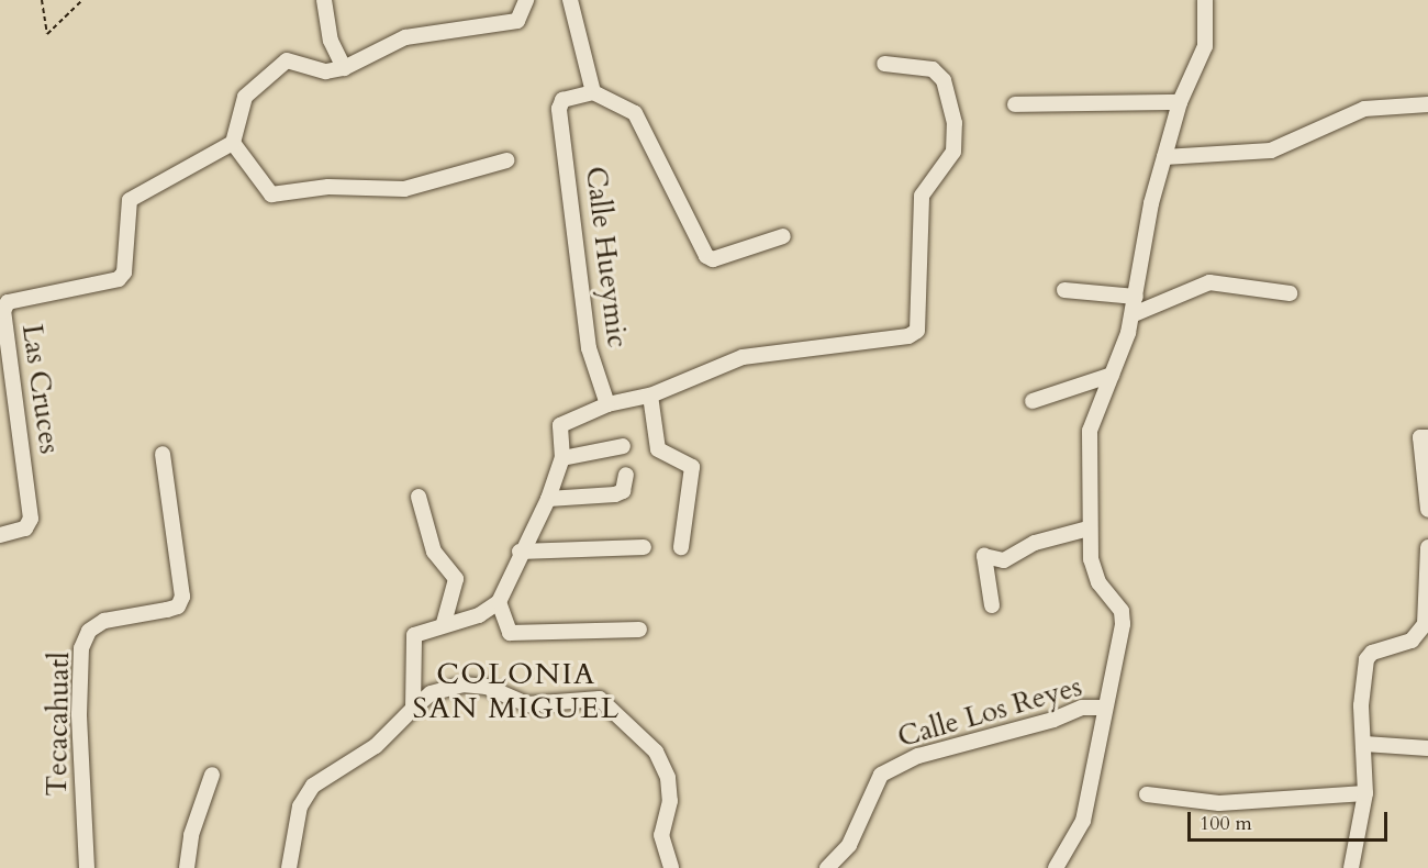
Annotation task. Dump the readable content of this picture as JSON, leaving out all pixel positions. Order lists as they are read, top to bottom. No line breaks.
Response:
{"streets":{"street":["Calle Hueymic","Las Cruces","Calle Los Reyes","Tecacahuatl"]},"districts":["COLONIA SAN MIGUEL"],"scale_bar":"100 m"}
